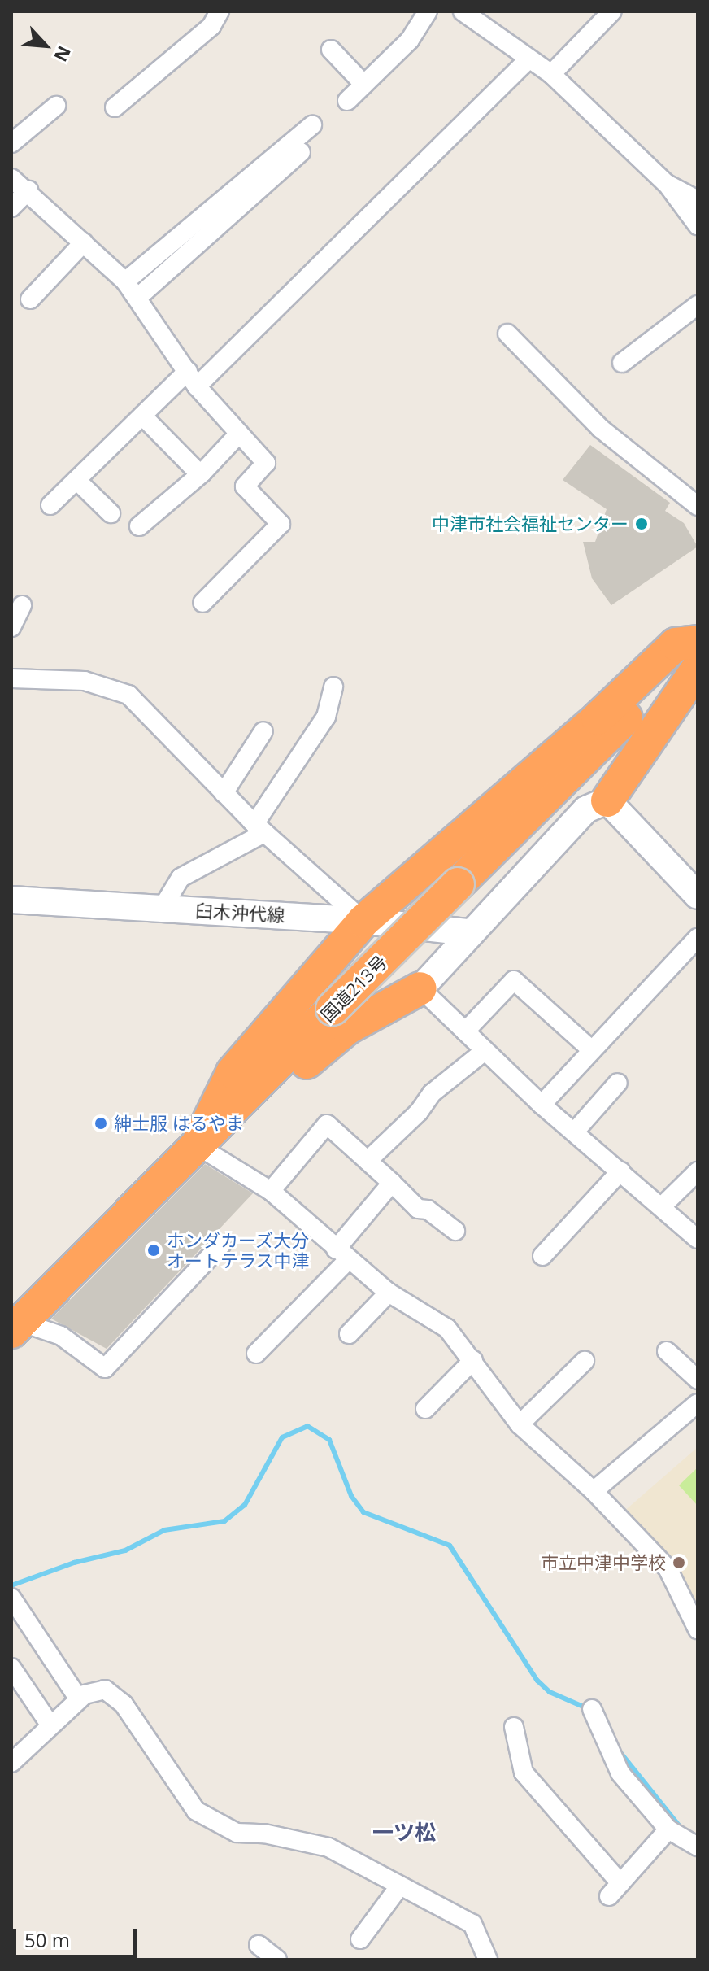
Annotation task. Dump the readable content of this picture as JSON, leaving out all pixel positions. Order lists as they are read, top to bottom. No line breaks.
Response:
{"streets":{"highway":["国道213号"],"main road":["臼木沖代線"]},"districts":["一ツ松"],"places":["中津市社会福祉センター","紳士服 はるやま","ホンダカーズ大分 オートテラス中津","市立中津中学校"],"scale_bar":"50 m","north":"bottom right"}
